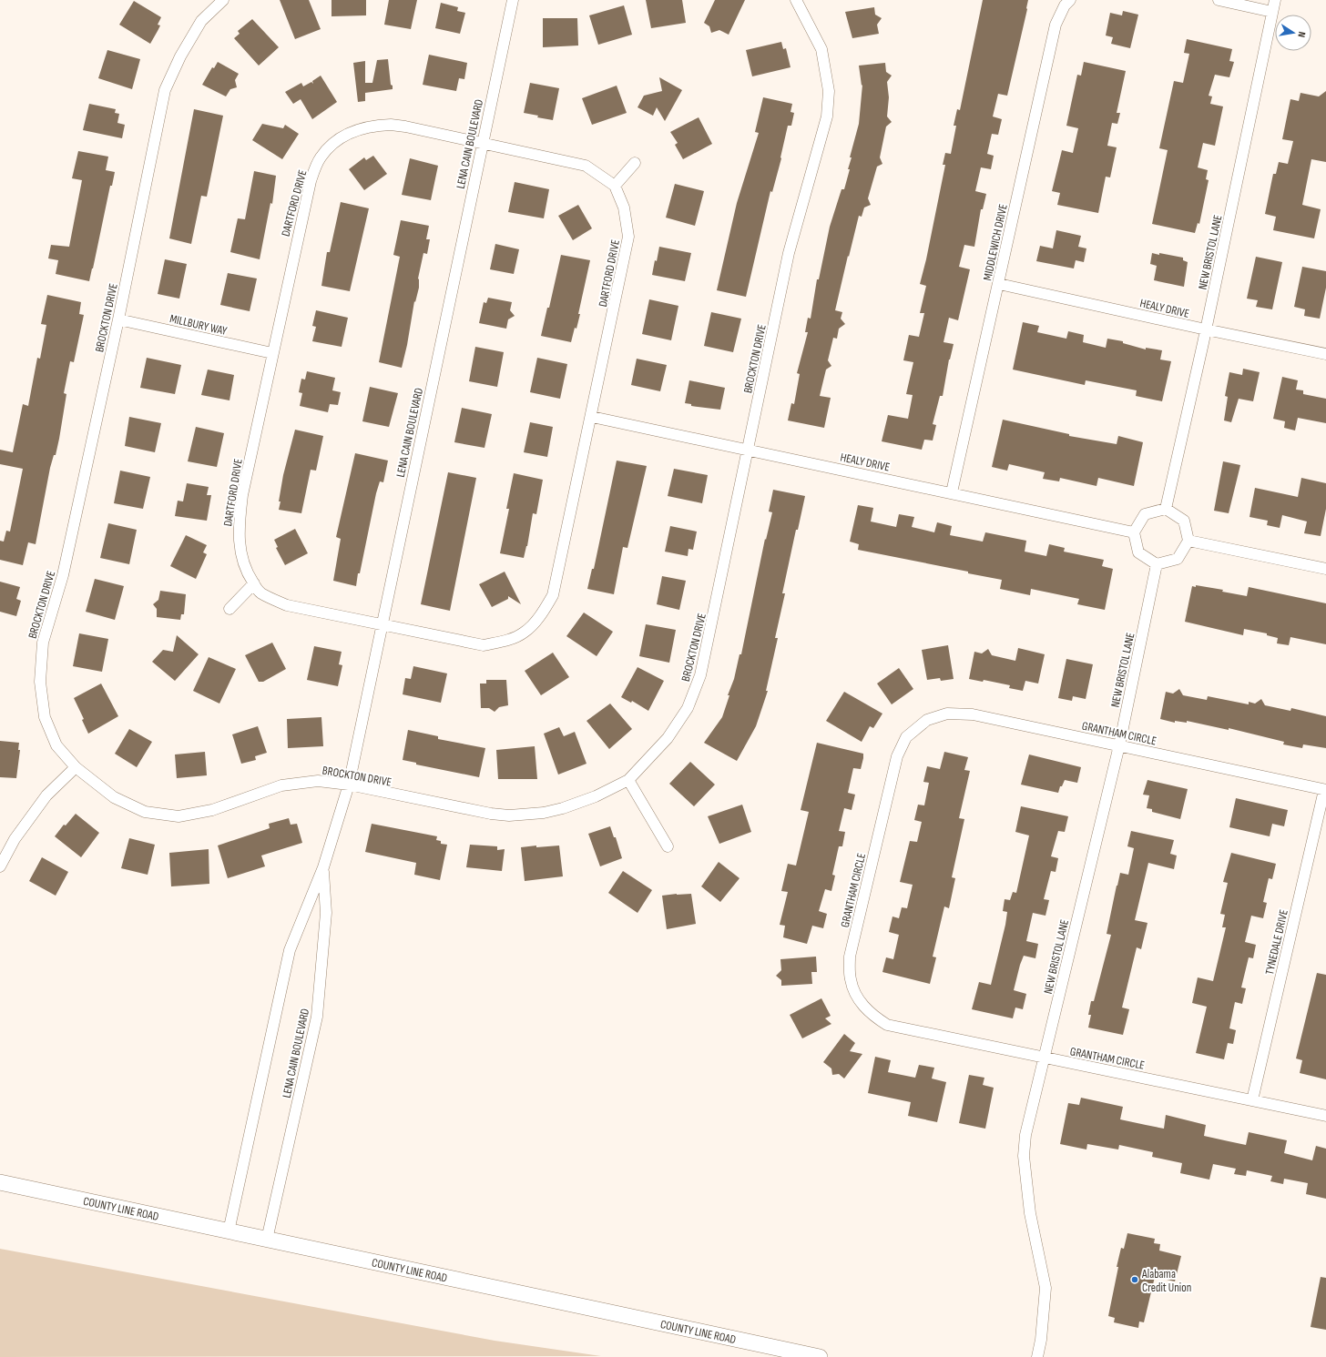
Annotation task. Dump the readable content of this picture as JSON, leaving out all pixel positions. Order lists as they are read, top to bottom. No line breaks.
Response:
{"streets":{"main road":["COUNTY LINE ROAD"],"street":["LENA CAIN BOULEVARD","DARTFORD DRIVE","MIDDLEWICH DRIVE","NEW BRISTOL LANE","HEALY DRIVE","BROCKTON DRIVE","MILLBURY WAY","GRANTHAM CIRCLE","TYNEDALE DRIVE"]},"crossings":[["LENA CAIN BOULEVARD","DARTFORD DRIVE"],["LENA CAIN BOULEVARD","BROCKTON DRIVE"],["LENA CAIN BOULEVARD","COUNTY LINE ROAD"],["DARTFORD DRIVE","HEALY DRIVE"],["DARTFORD DRIVE","MILLBURY WAY"],["MIDDLEWICH DRIVE","HEALY DRIVE"],["NEW BRISTOL LANE","HEALY DRIVE"],["NEW BRISTOL LANE","GRANTHAM CIRCLE"],["HEALY DRIVE","BROCKTON DRIVE"],["BROCKTON DRIVE","MILLBURY WAY"],["GRANTHAM CIRCLE","TYNEDALE DRIVE"]],"places":["Alabama Credit Union"],"north":"right"}
